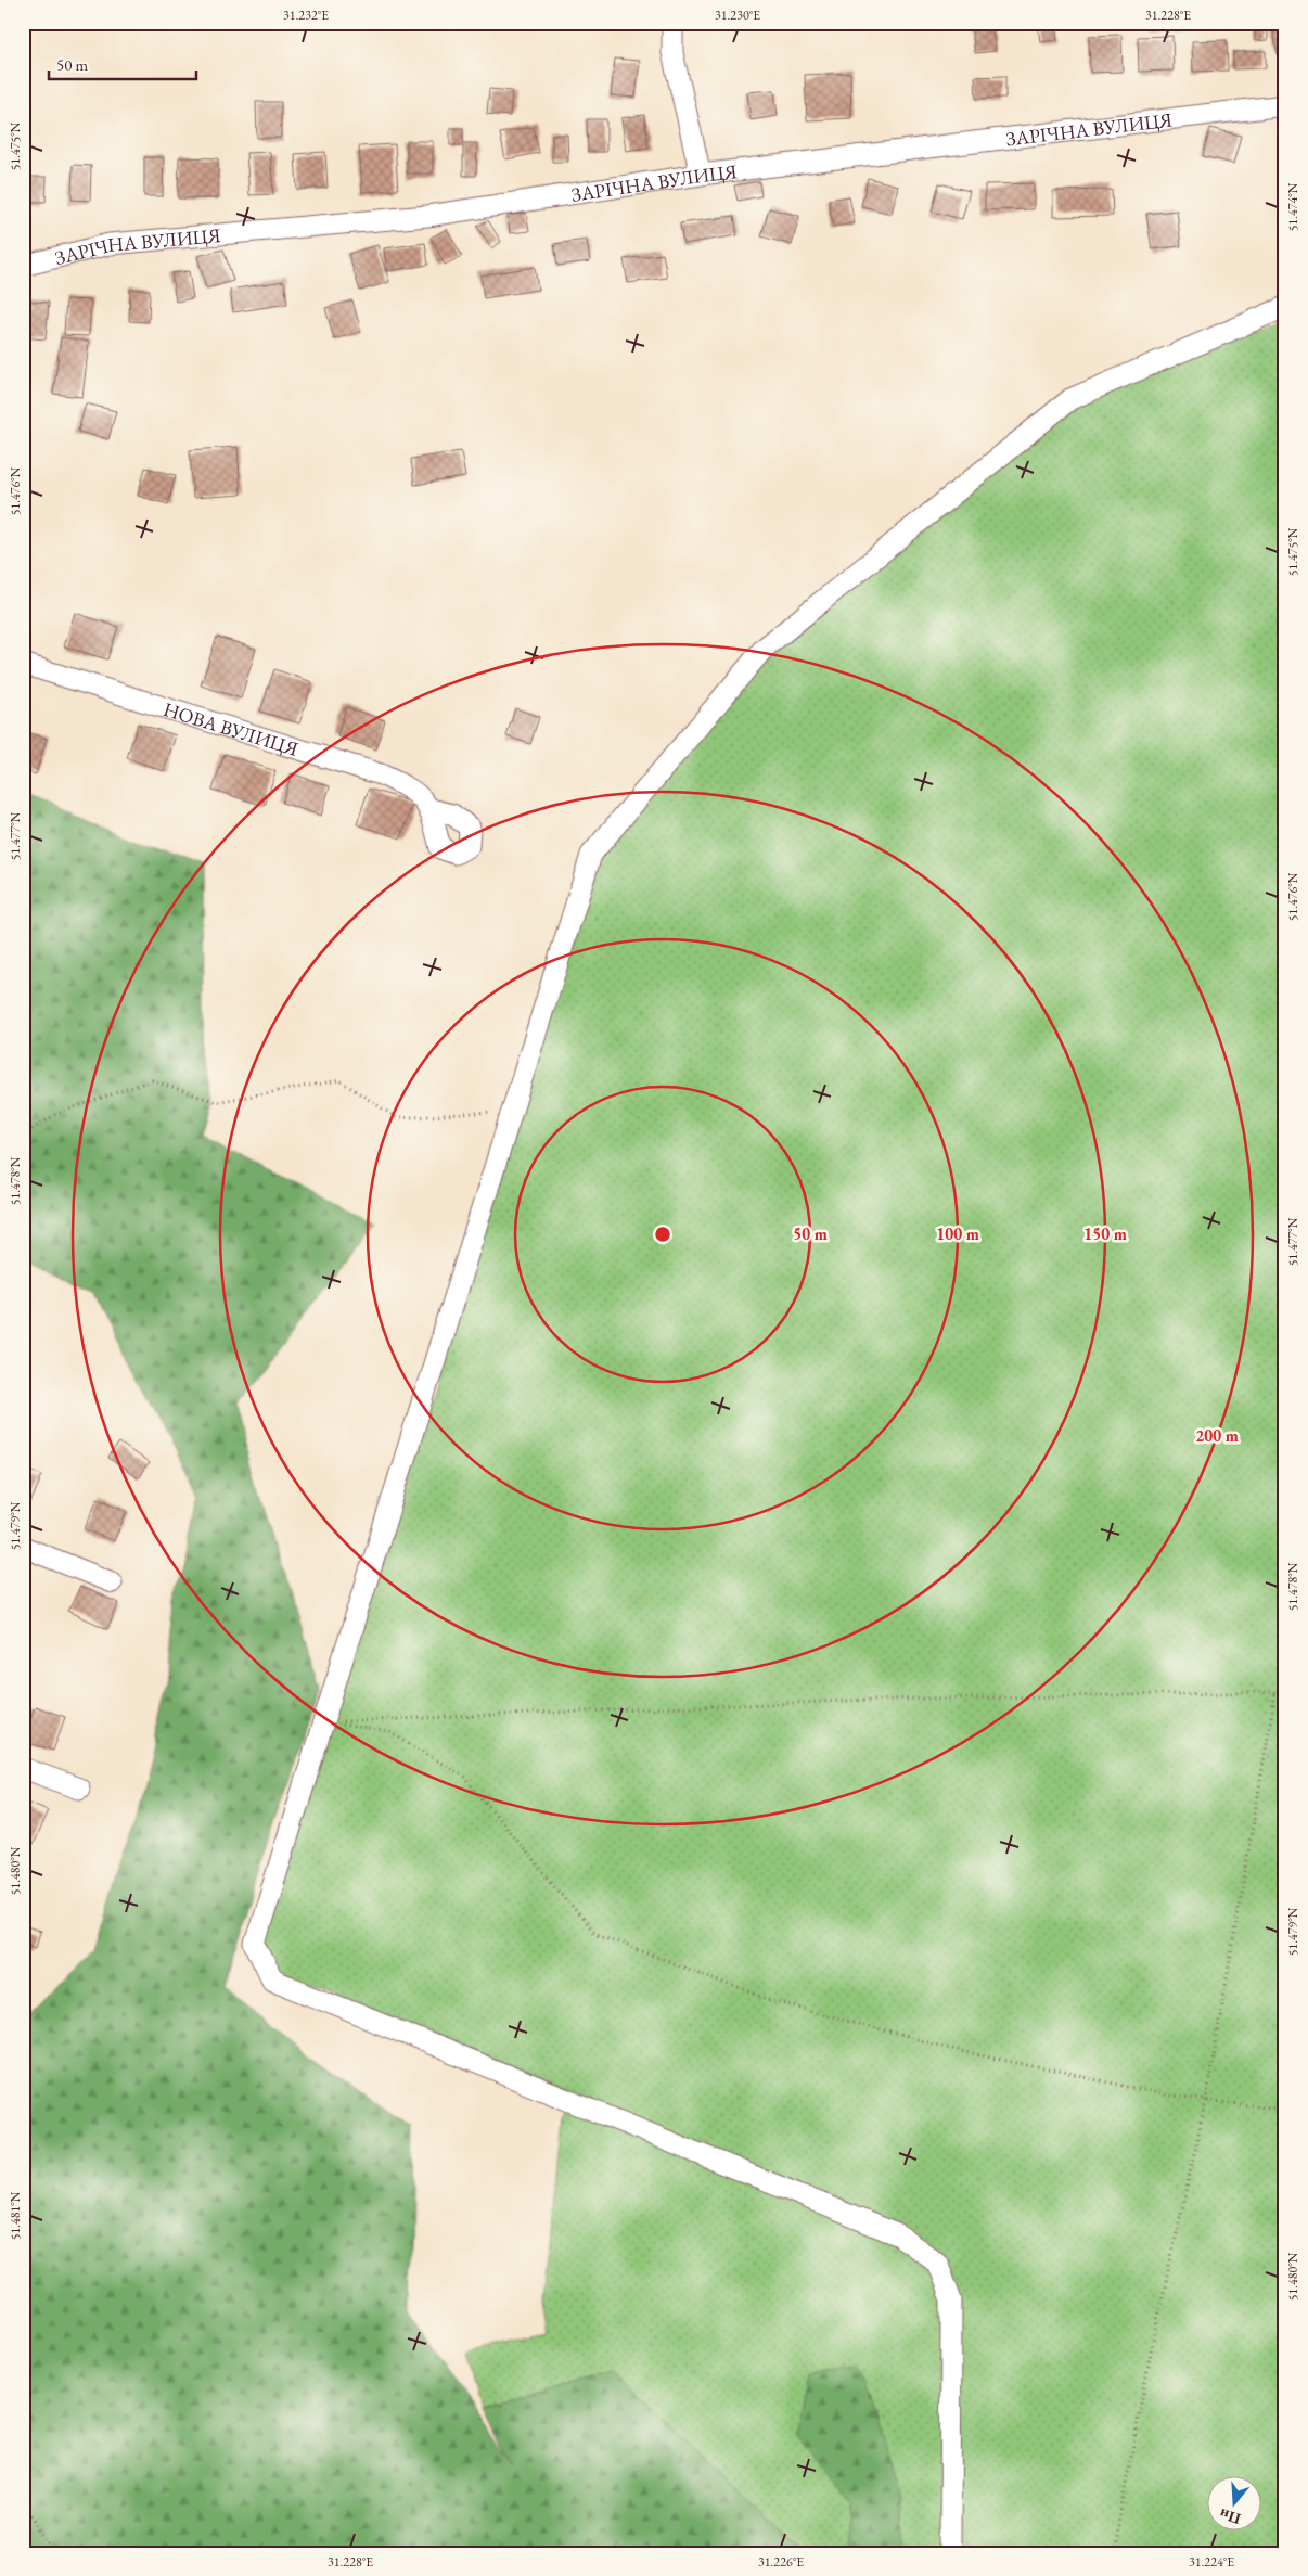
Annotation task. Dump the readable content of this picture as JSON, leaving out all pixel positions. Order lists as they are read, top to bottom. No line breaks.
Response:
{"streets":{"street":["ЗАРІЧНА ВУЛИЦЯ","НОВА ВУЛИЦЯ"]},"scale_bar":"50 m","north":"bottom","coordinates":["31.232°E","31.230°E","31.228°E","51.475°N","51.474°N","51.476°N","51.477°N","51.478°N","51.479°N","51.480°N","51.481°N","31.226°E","31.224°E"],"rings":["50 m","100 m","150 m","200 m"]}
